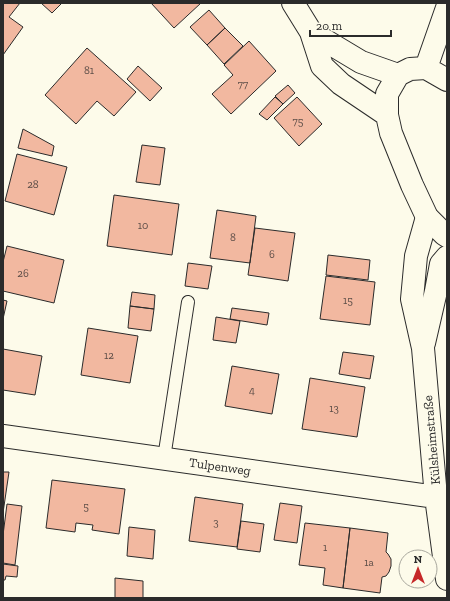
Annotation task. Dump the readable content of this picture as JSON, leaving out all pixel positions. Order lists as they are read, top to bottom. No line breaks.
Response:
{"streets":{"street":["Külsheimstraße","Tulpenweg"]},"crossings":[["Külsheimstraße","Tulpenweg"]],"house_numbers":["81","77","75","28","10","8","6","26","15","12","4","13","5","3","1","1a"],"scale_bar":"20 m","north":"top"}
